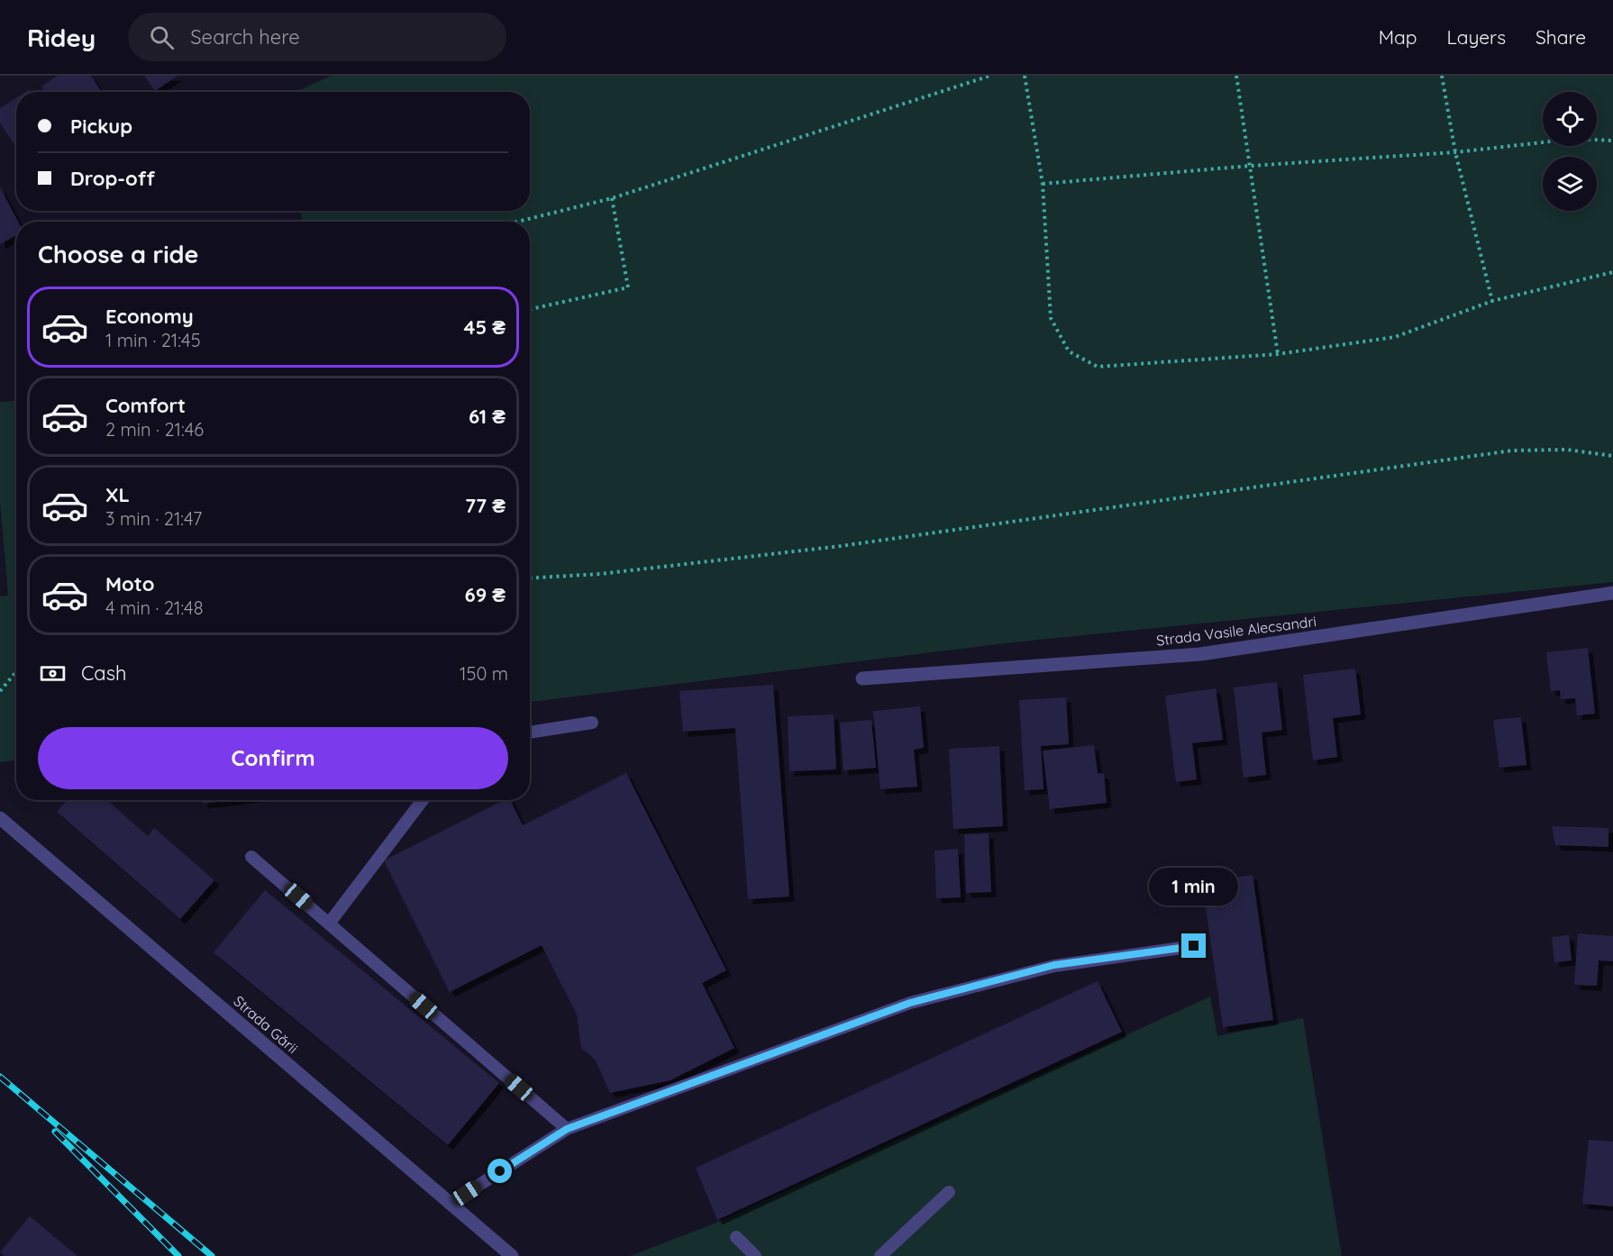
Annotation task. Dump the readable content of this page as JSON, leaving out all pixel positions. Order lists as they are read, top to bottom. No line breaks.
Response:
{"streets":{"street":["Strada Vasile Alecsandri","Strada Gării"]},"page":{"header":"Ridey","search":"Search here","nav":["Map","Layers","Share"],"banner":["Pickup","Drop-off"],"heading":"Choose a ride","list":[{"name":"Economy","note":"1 min · 21:45","value":"45 ₴"},{"name":"Comfort","note":"2 min · 21:46","value":"61 ₴"},{"name":"XL","note":"3 min · 21:47","value":"77 ₴"},{"name":"Moto","note":"4 min · 21:48","value":"69 ₴"}],"pay":["Cash","150 m"],"buttons":"Confirm","bubble":"1 min"}}
